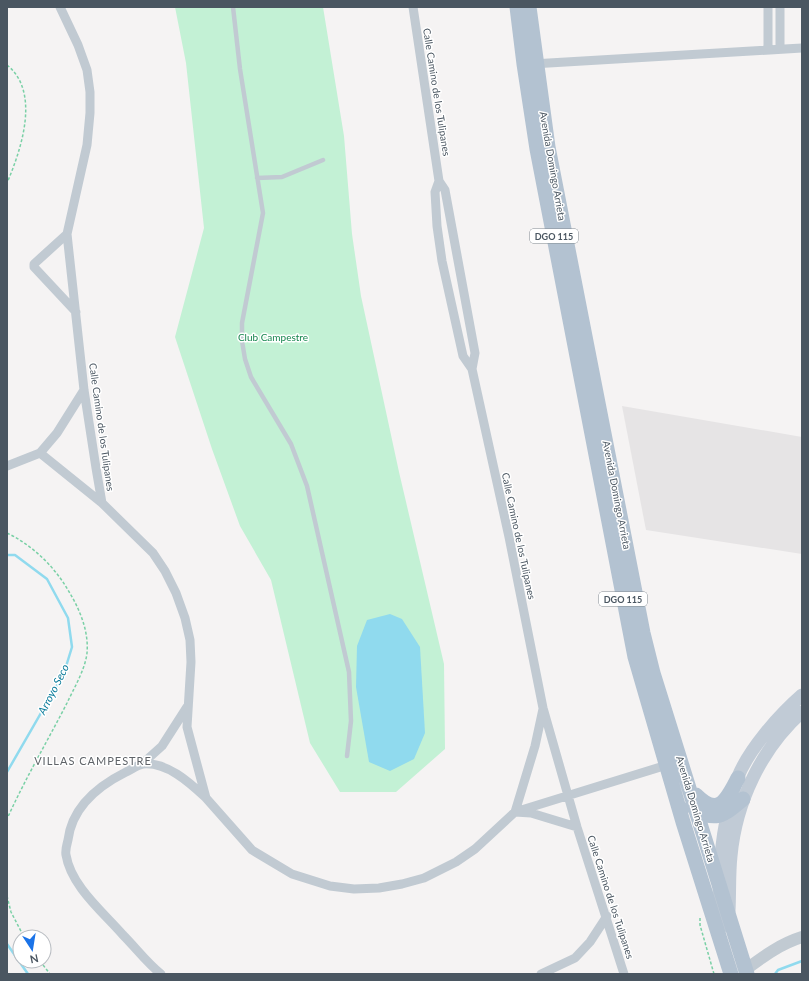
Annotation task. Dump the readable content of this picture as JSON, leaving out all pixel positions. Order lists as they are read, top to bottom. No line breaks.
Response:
{"streets":{"main road":["Avenida Domingo Arrieta","DGO 115"],"street":["Calle Camino de los Tulipanes"]},"crossings":[["Calle Camino de los Tulipanes","Avenida Domingo Arrieta"]],"districts":["VILLAS CAMPESTRE"],"water":["Arroyo Seco"],"parks":["Club Campestre"],"north":"bottom"}
